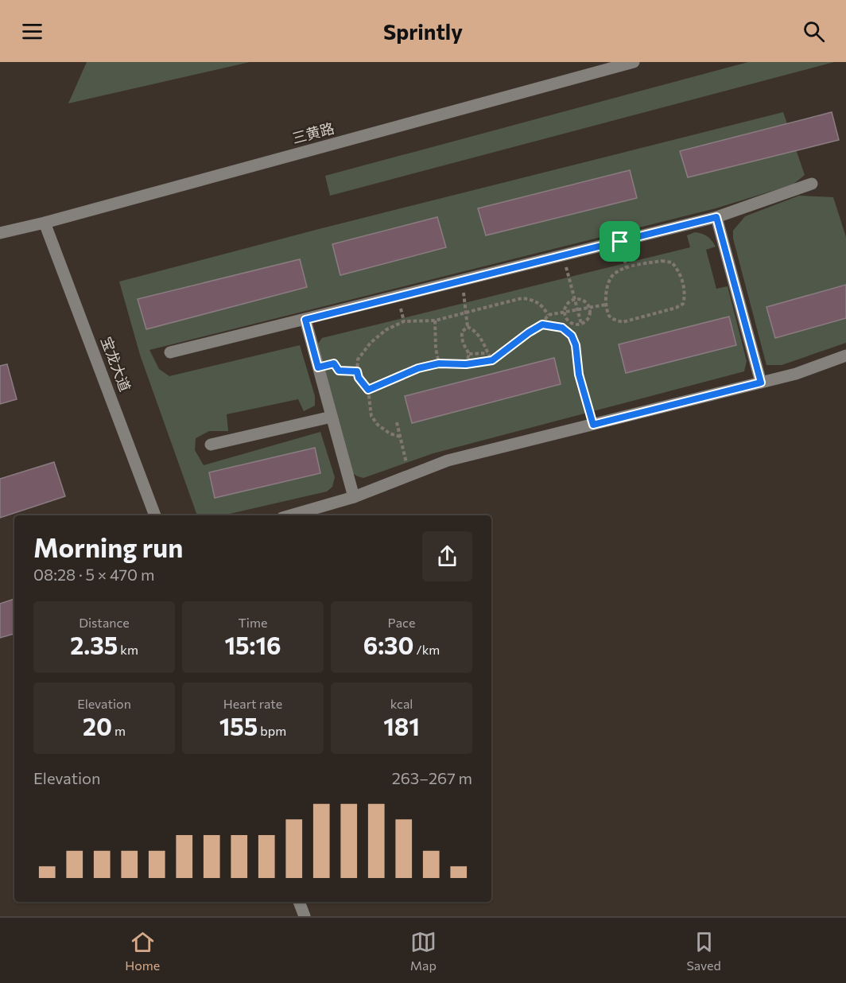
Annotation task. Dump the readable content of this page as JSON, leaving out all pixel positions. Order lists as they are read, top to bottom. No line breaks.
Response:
{"streets":{"street":["三黄路","宝龙大道"]},"crossings":[["三黄路","宝龙大道"]],"page":{"header":"Sprintly","heading":["Morning run","08:28 · 5 × 470 m"],"stats":[["Distance","2.35 km"],["Time","15:16"],["Pace","6:30 /km"],["Elevation","20 m"],["Heart rate","155 bpm"],["kcal","181"]],"chart":["Elevation","263–267 m"],"tabs":["Home","Map","Saved"]}}
